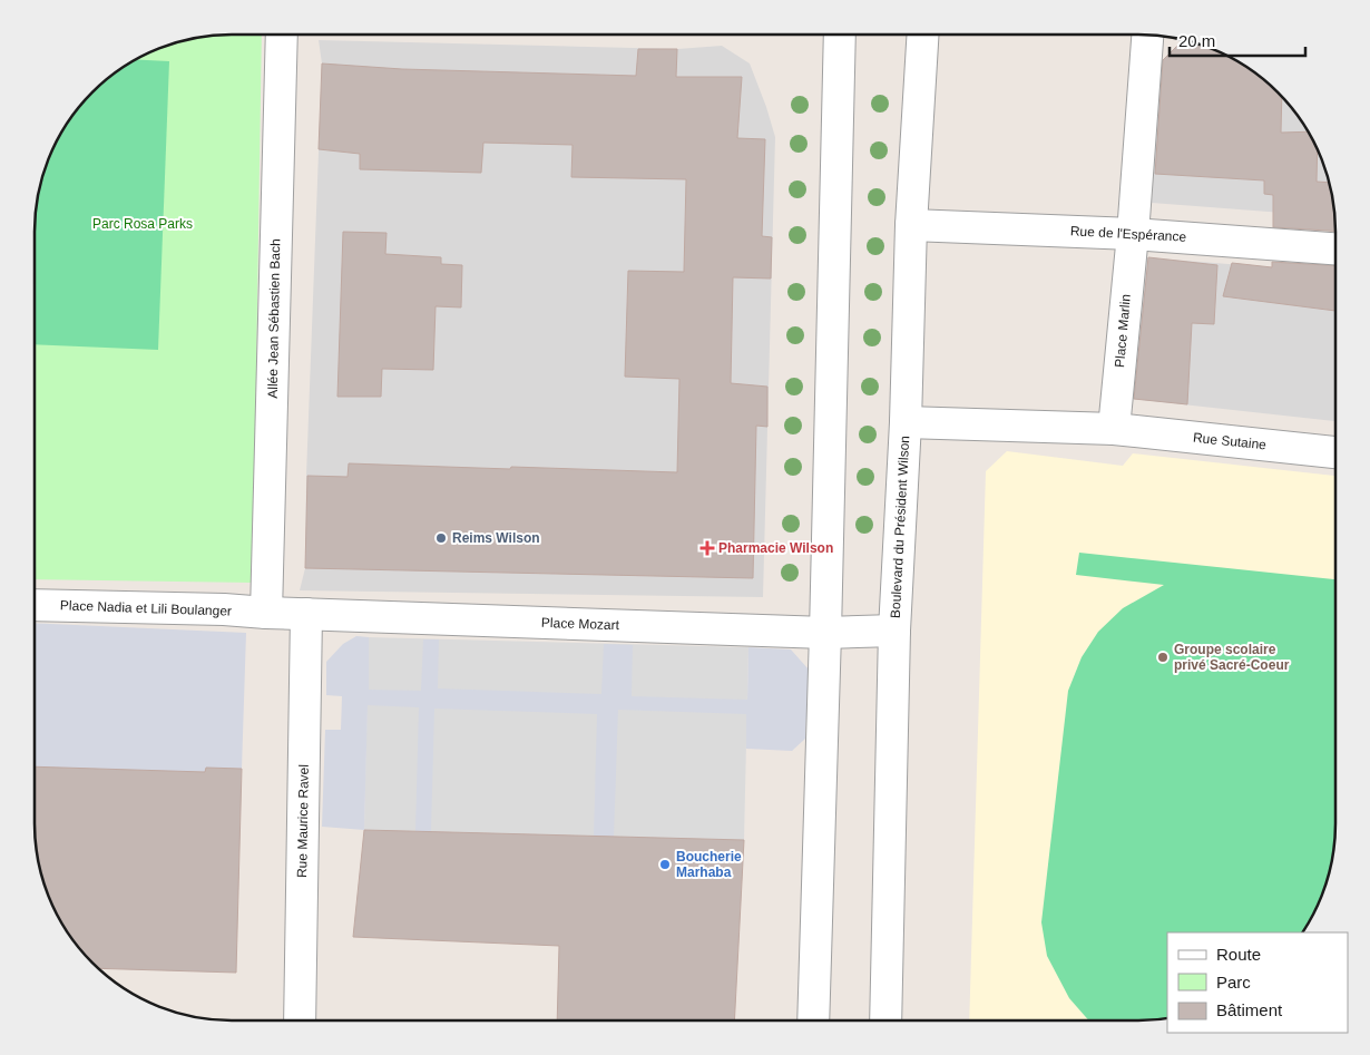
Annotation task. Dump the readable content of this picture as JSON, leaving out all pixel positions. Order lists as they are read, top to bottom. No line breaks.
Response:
{"streets":{"street":["Rue de l'Espérance","Allée Jean Sébastien Bach","Place Marlin","Rue Sutaine","Boulevard du Président Wilson","Place Nadia et Lili Boulanger","Place Mozart","Rue Maurice Ravel"]},"crossings":[["Rue de l'Espérance","Place Marlin"],["Rue de l'Espérance","Boulevard du Président Wilson"],["Allée Jean Sébastien Bach","Place Nadia et Lili Boulanger"],["Allée Jean Sébastien Bach","Place Mozart"],["Place Marlin","Rue Sutaine"],["Boulevard du Président Wilson","Place Mozart"],["Place Nadia et Lili Boulanger","Place Mozart"],["Place Mozart","Rue Maurice Ravel"]],"parks":["Parc Rosa Parks"],"places":{"other":["Reims Wilson","Groupe scolaire privé Sacré-Coeur","Boucherie Marhaba"],"health":["Pharmacie Wilson"]},"legend":["Route","Parc","Bâtiment"],"scale_bar":"20 m"}
